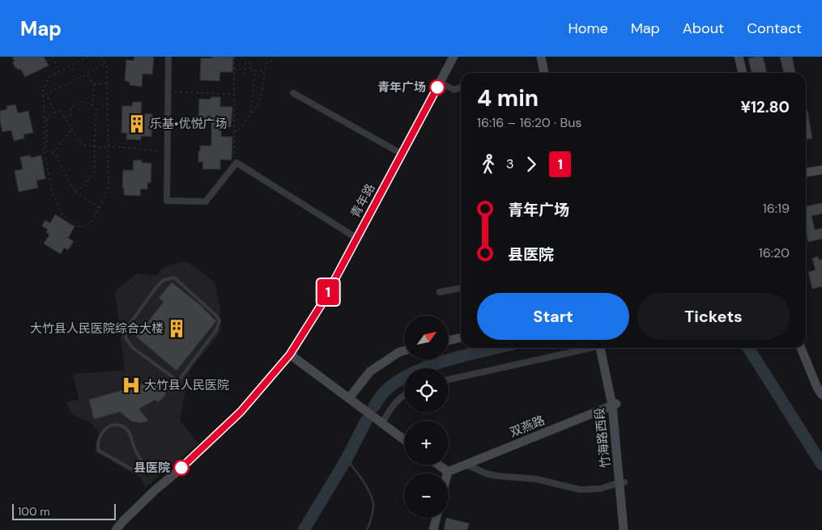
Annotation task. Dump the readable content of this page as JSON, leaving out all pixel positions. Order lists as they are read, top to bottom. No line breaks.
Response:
{"streets":{"street":["青年路","双燕路","竹海路西段"]},"crossings":[["双燕路","竹海路西段"]],"places":{"other":["青年广场","县医院"],"building":["乐基•优悦广场","大竹县人民医院综合大楼"],"hospital":["大竹县人民医院"]},"lines":["bus line 1"],"scale_bar":"100 m","north":"top right","page":{"header":"Map","nav":["Home","Map","About","Contact"],"on_map":"1","heading":["4 min","16:16 – 16:20 · Bus","¥12.80"],"legs":["3","1"],"list":[{"name":"青年广场","value":"16:19"},{"name":"县医院","value":"16:20"}],"buttons":["Start","Tickets"],"map_buttons":["+","−"],"scale":"100 m"}}
